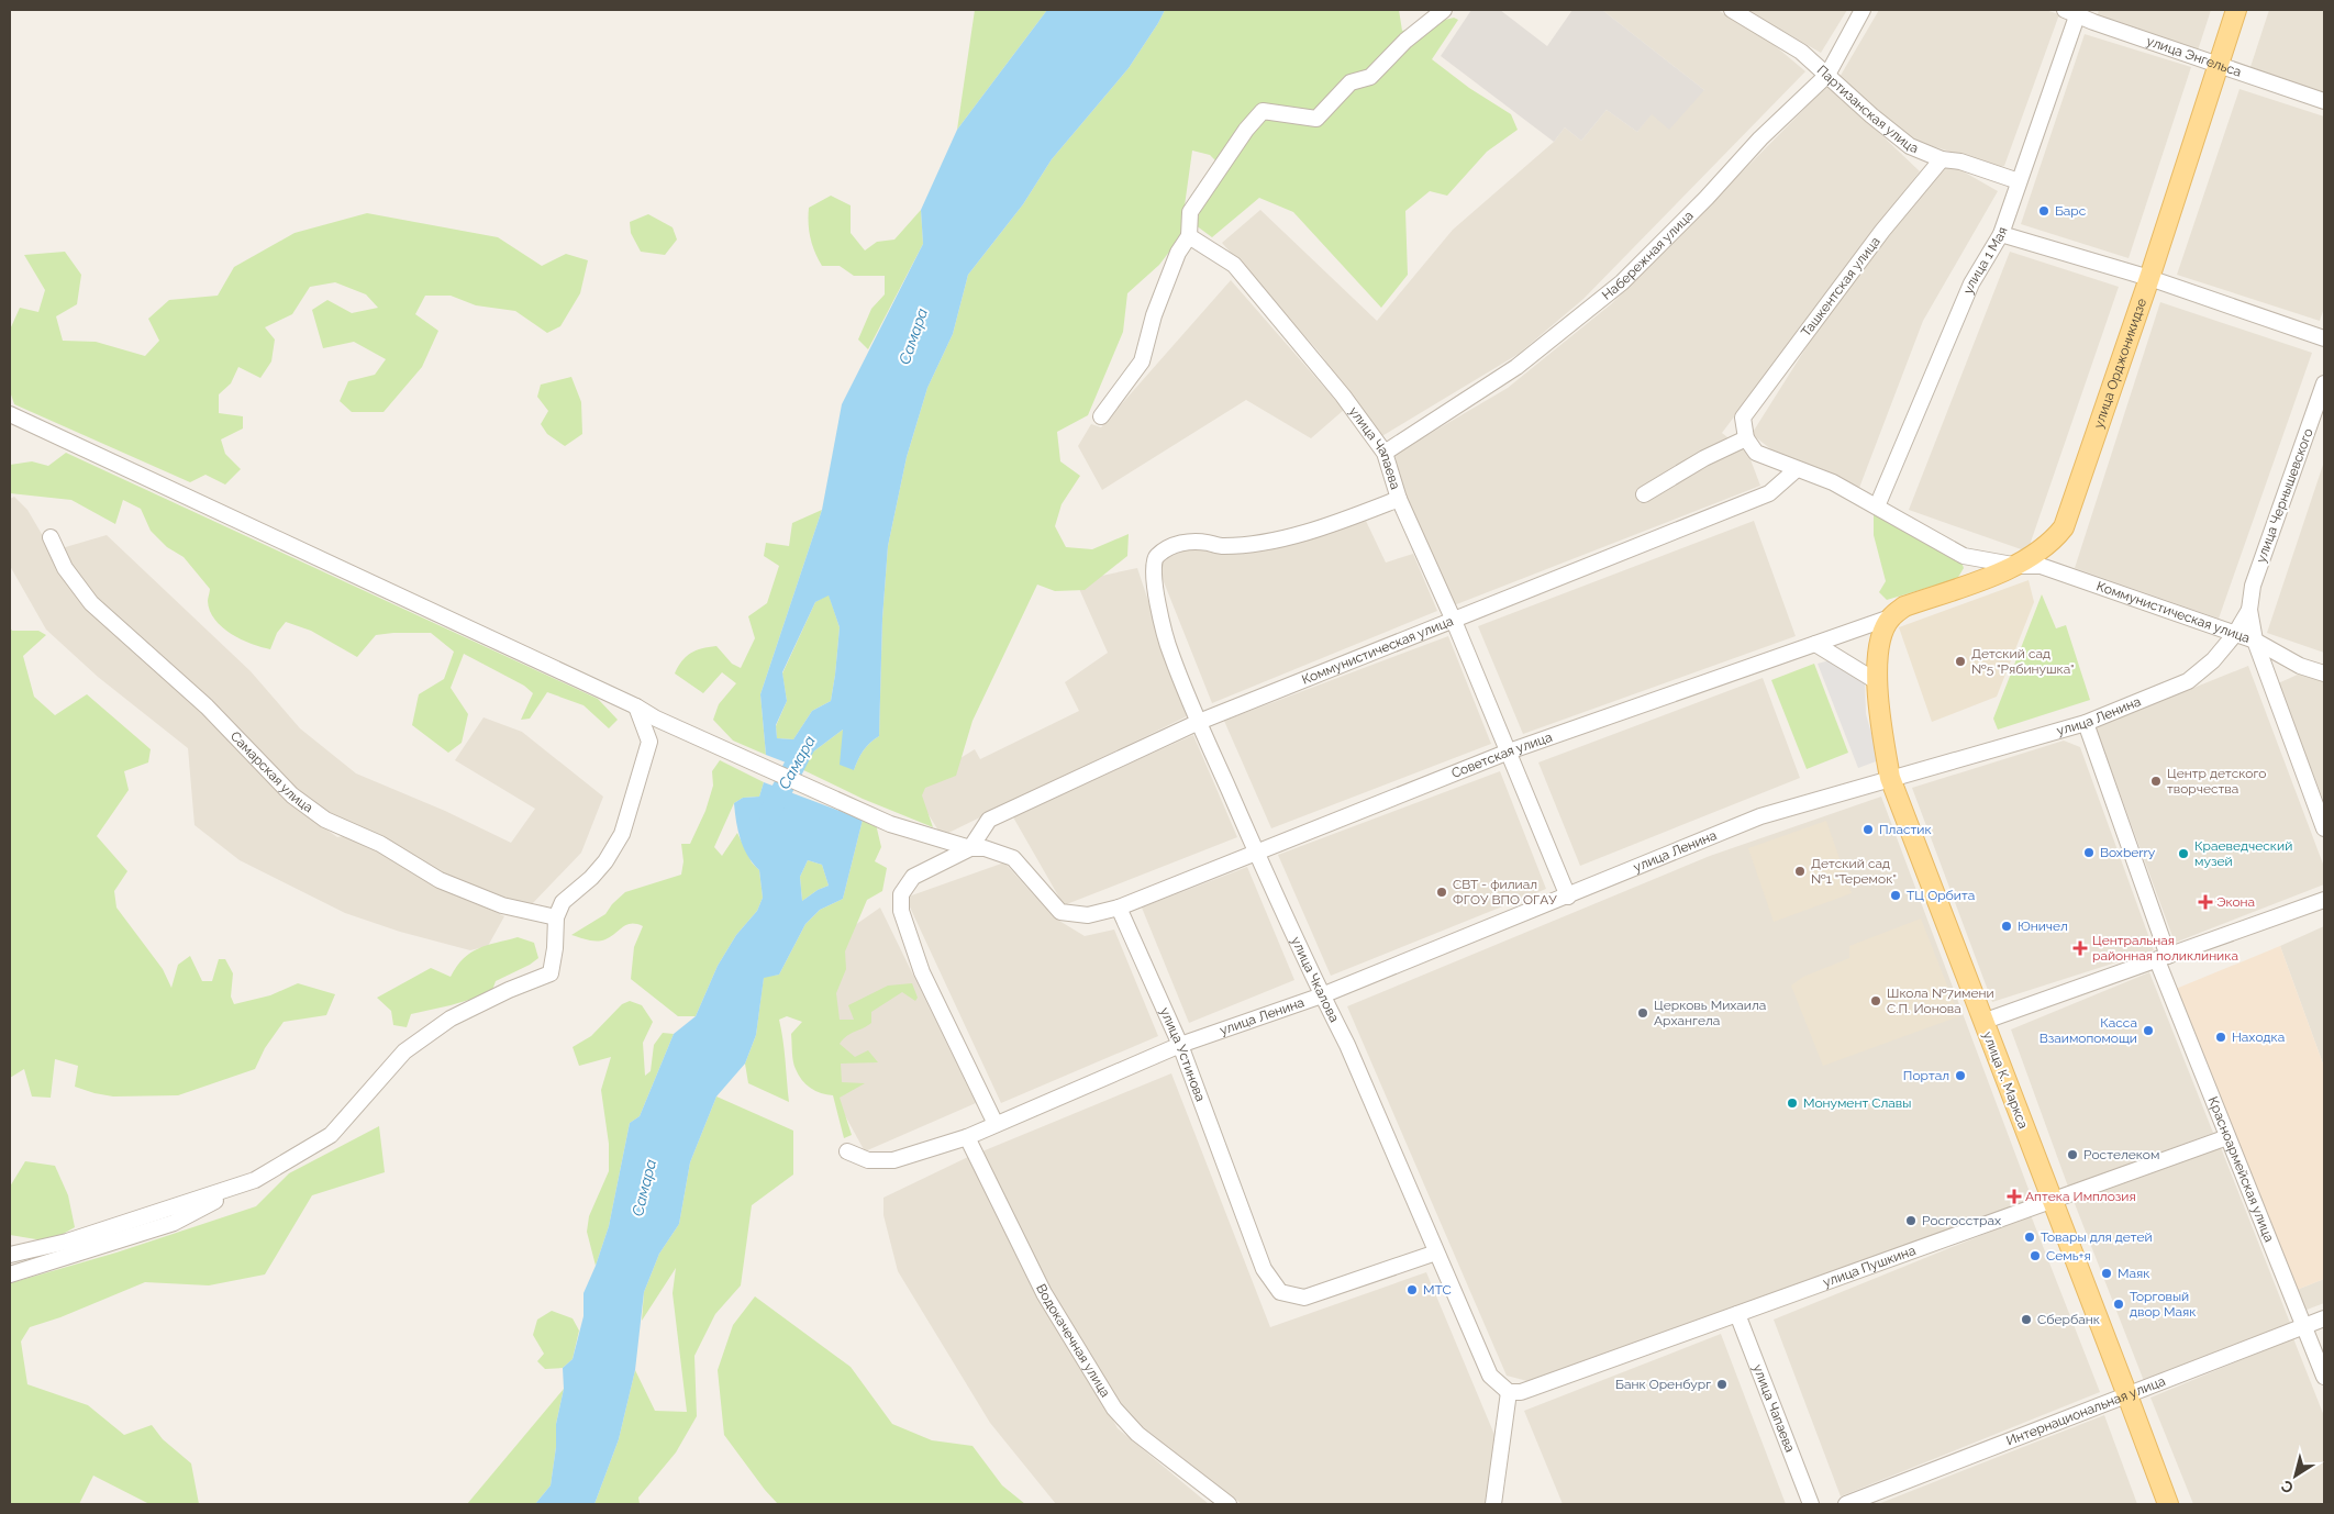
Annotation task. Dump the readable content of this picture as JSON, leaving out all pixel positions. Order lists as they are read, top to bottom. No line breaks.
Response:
{"streets":{"main road":["улица Орджоникидзе","улица К. Маркса"],"street":["улица Энгельса","Партизанская улица","Набережная улица","улица 1 Мая","Ташкентская улица","улица Чапаева","улица Чернышевского","Коммунистическая улица","улица Ленина","Советская улица","Самарская улица","улица Чкалова","улица Устинова","Красноармейская улица","улица Пушкина","Водокачечная улица","Интернациональная улица"]},"crossings":[["улица Энгельса","улица 1 Мая"],["улица Энгельса","улица Орджоникидзе"],["Партизанская улица","Набережная улица"],["Партизанская улица","улица 1 Мая"],["Партизанская улица","Ташкентская улица"],["Набережная улица","улица Чапаева"],["улица 1 Мая","Коммунистическая улица"],["Ташкентская улица","Коммунистическая улица"],["улица Орджоникидзе","Коммунистическая улица"],["улица Орджоникидзе","Советская улица"],["улица Орджоникидзе","улица К. Маркса"],["улица Чапаева","Коммунистическая улица"],["улица Чапаева","улица Ленина"],["улица Чапаева","Советская улица"],["улица Чапаева","улица Чкалова"],["улица Чапаева","улица Пушкина"],["улица Чернышевского","улица Ленина"],["Коммунистическая улица","улица Ленина"],["Коммунистическая улица","улица Чкалова"],["улица Ленина","улица Чкалова"],["улица Ленина","улица Устинова"],["улица Ленина","улица К. Маркса"],["улица Ленина","Красноармейская улица"],["улица Ленина","Водокачечная улица"],["Советская улица","улица Чкалова"],["Советская улица","улица Устинова"],["Советская улица","улица К. Маркса"],["улица Чкалова","улица Устинова"],["улица Чкалова","улица Пушкина"],["улица К. Маркса","улица Пушкина"],["улица К. Маркса","Интернациональная улица"],["Красноармейская улица","улица Пушкина"],["Красноармейская улица","Интернациональная улица"]],"water":["Самара"],"places":{"other":["Барс","Детский сад №5 \"Рябинушка\"","Центр детского творчества","Пластик","Boxberry","Краеведческий музей","Детский сад №1 \"Теремок\"","СВТ - филиал ФГОУ ВПО ОГАУ","ТЦ Орбита","Юничел","Школа №7имени С.П. Ионова","Церковь Михаила Архангела","Касса Взаимопомощи","Находка","Портал","Монумент Славы","Ростелеком","Росгосстрах","Товары для детей","Семь+я","Маяк","МТС","Торговый двор Маяк","Сбербанк","Банк Оренбург"],"health":["Экона","Центральная районная поликлиника","Аптека Имплозия"]},"north":"bottom left"}
